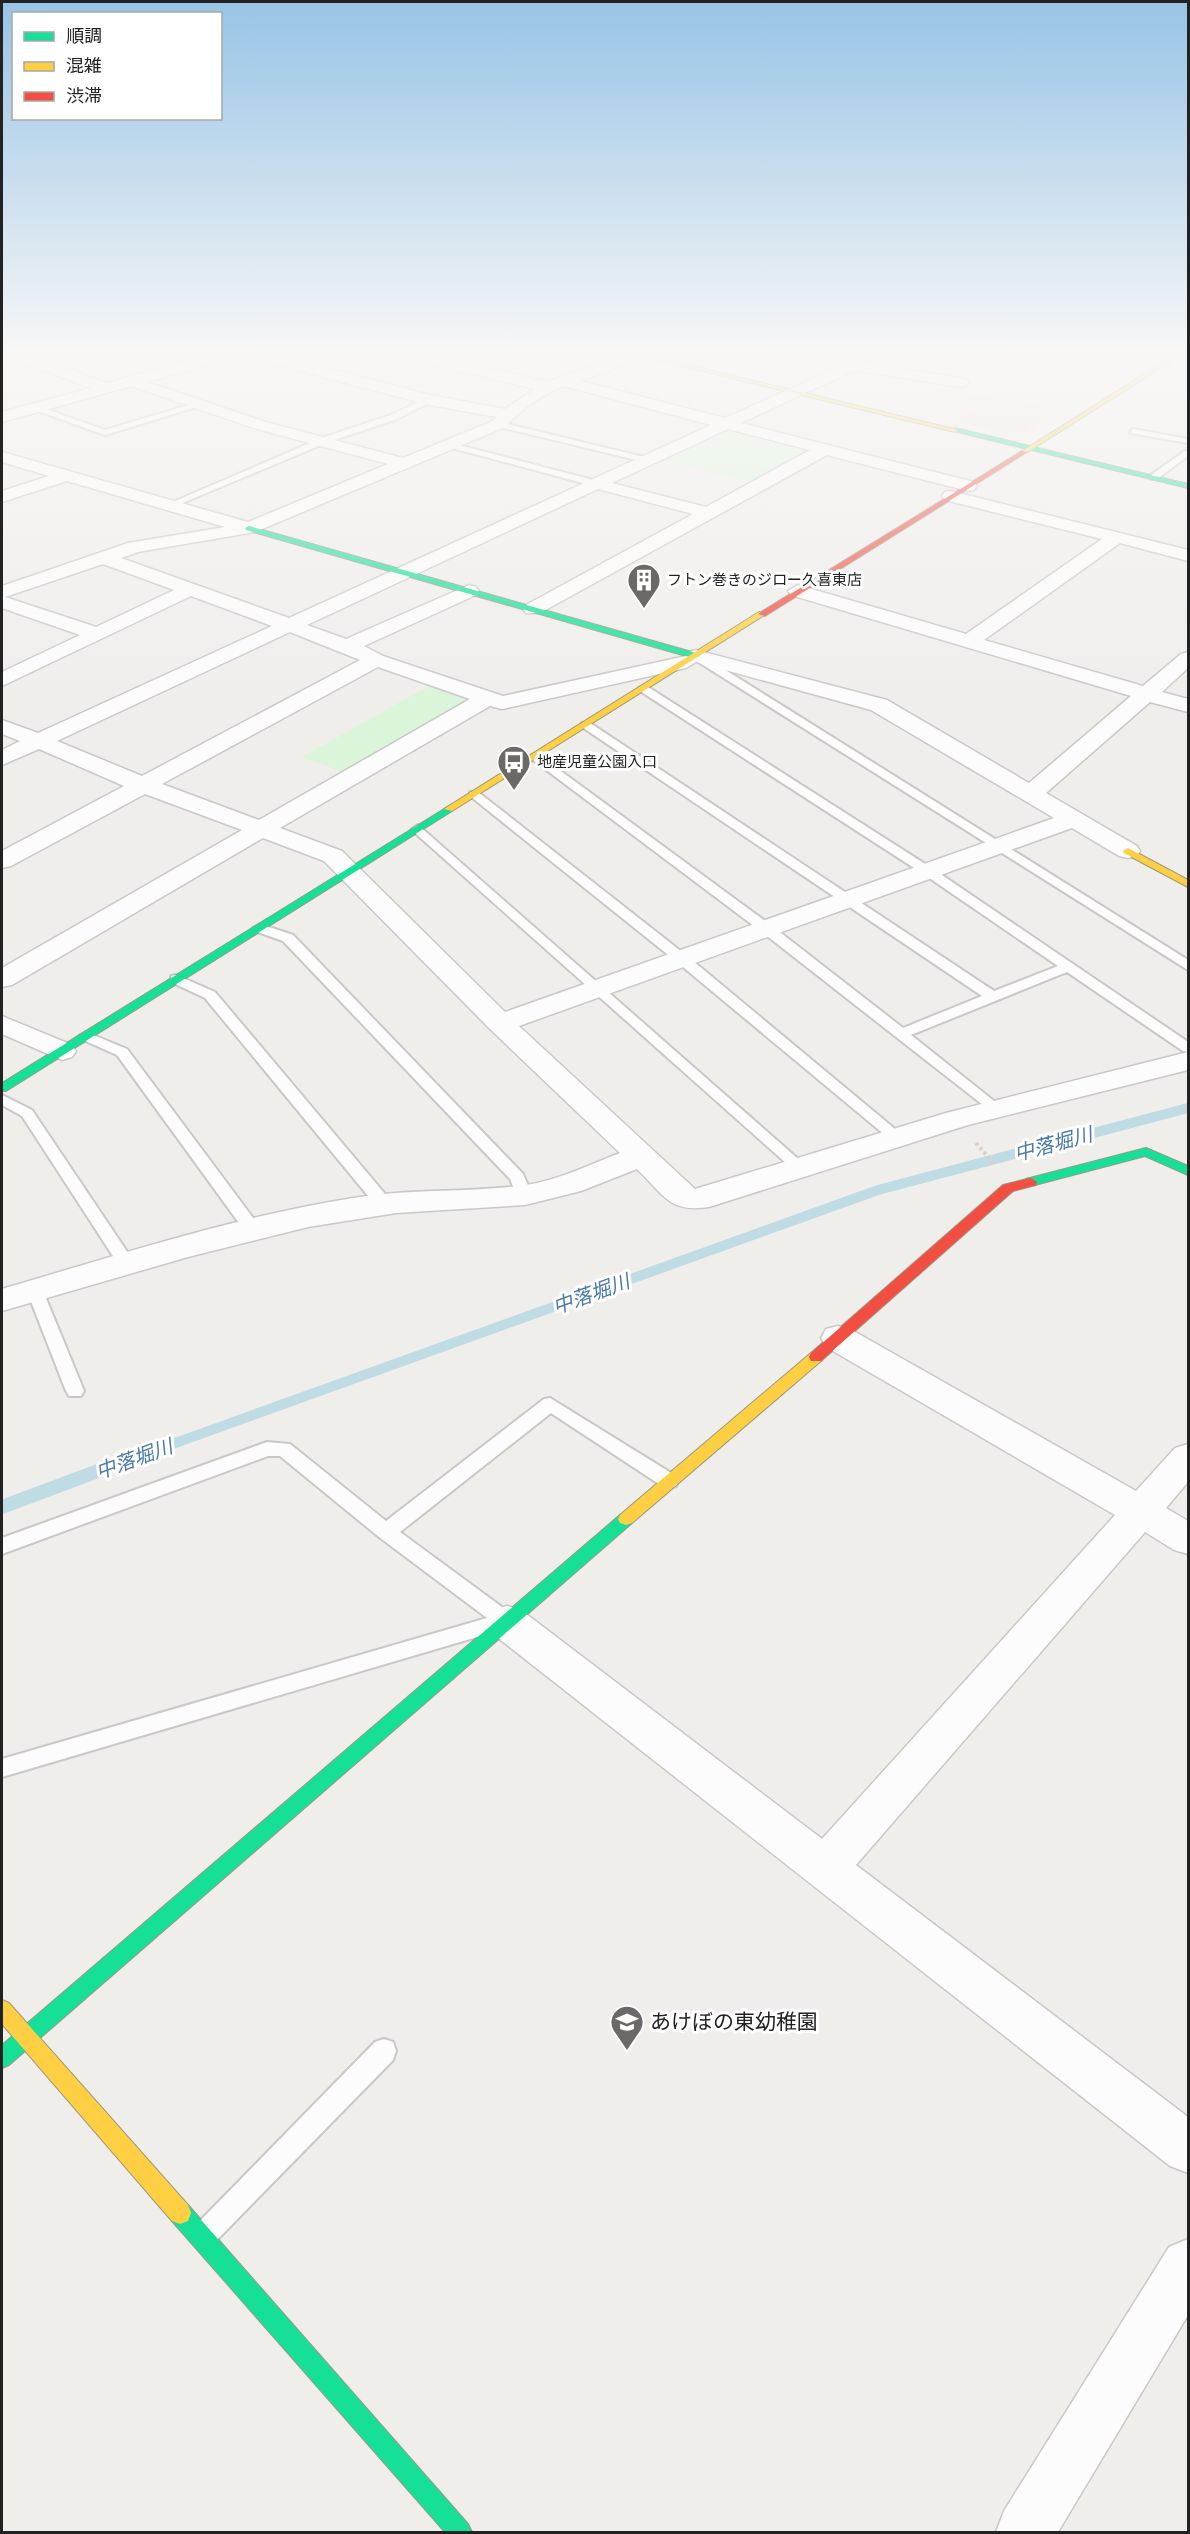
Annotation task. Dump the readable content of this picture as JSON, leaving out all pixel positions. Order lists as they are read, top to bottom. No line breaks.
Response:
{"water":["中落堀川"],"places":{"building":["フトン巻きのジロー久喜東店"],"bus stop":["地産児童公園入口"],"school or university":["あけぼの東幼稚園"]},"legend":["順調","混雑","渋滞"]}
